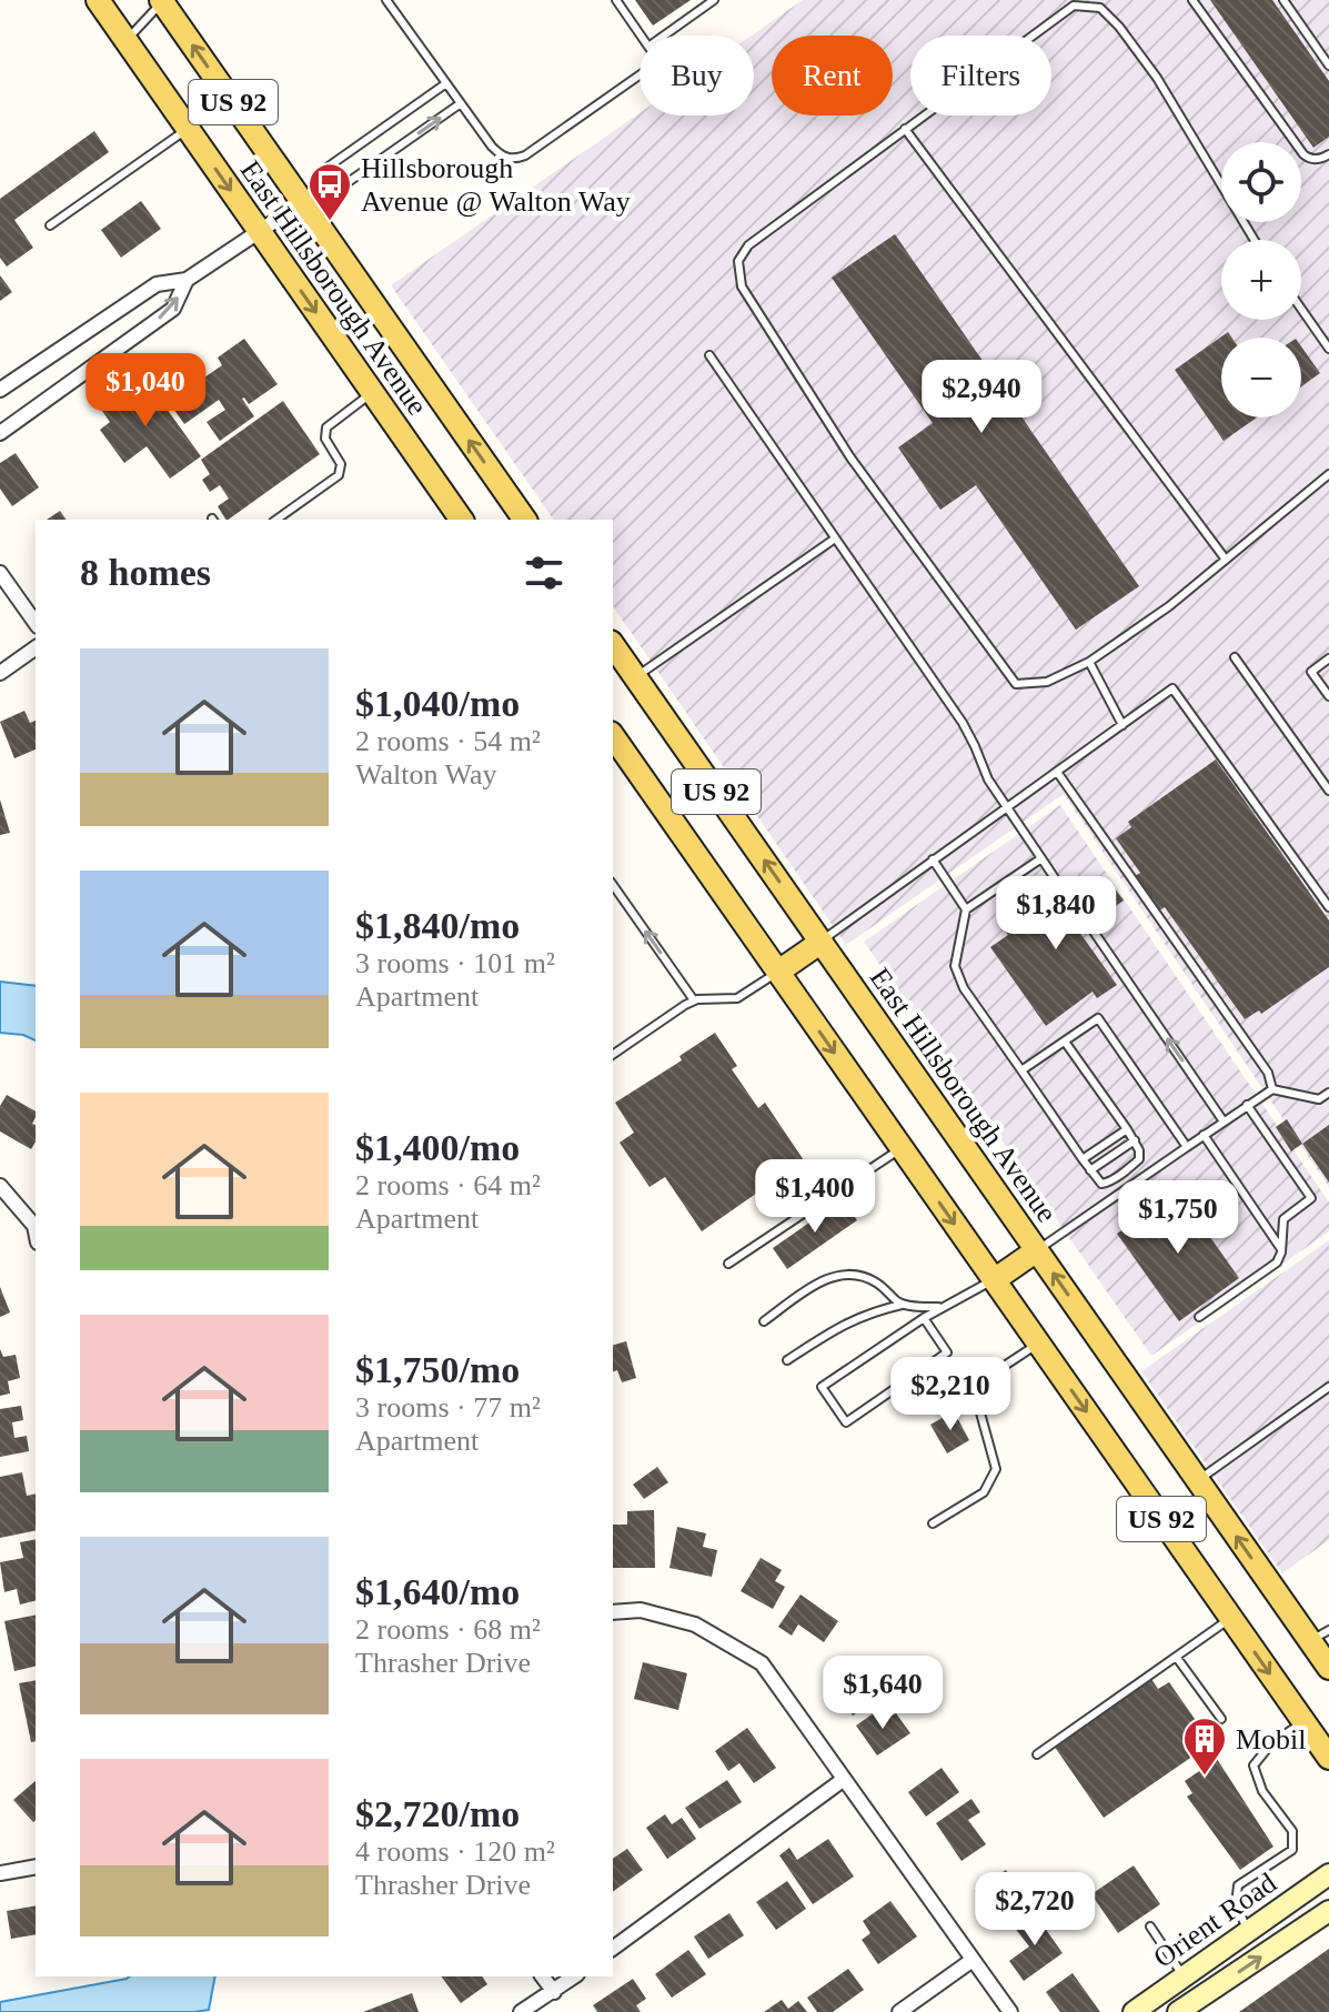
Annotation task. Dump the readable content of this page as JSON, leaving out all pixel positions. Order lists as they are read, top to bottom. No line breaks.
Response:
{"streets":{"main road":["US 92","East Hillsborough Avenue"],"street":["Orient Road"]},"places":{"bus stop":["Hillsborough Avenue @ Walton Way"],"building":["Mobil"]},"page":{"chip":["Buy","Rent","Filters"],"map_buttons":["+","−"],"price":["$1,040","$2,940","$1,840","$1,400","$1,750","$2,210","$1,640","$2,720"],"heading":"8 homes","list":[{"name":"$1,040/mo","note":"2 rooms · 54 m² · Walton Way"},{"name":"$1,840/mo","note":"3 rooms · 101 m² · Apartment"},{"name":"$1,400/mo","note":"2 rooms · 64 m² · Apartment"},{"name":"$1,750/mo","note":"3 rooms · 77 m² · Apartment"},{"name":"$1,640/mo","note":"2 rooms · 68 m² · Thrasher Drive"},{"name":"$2,720/mo","note":"4 rooms · 120 m² · Thrasher Drive"}]}}
